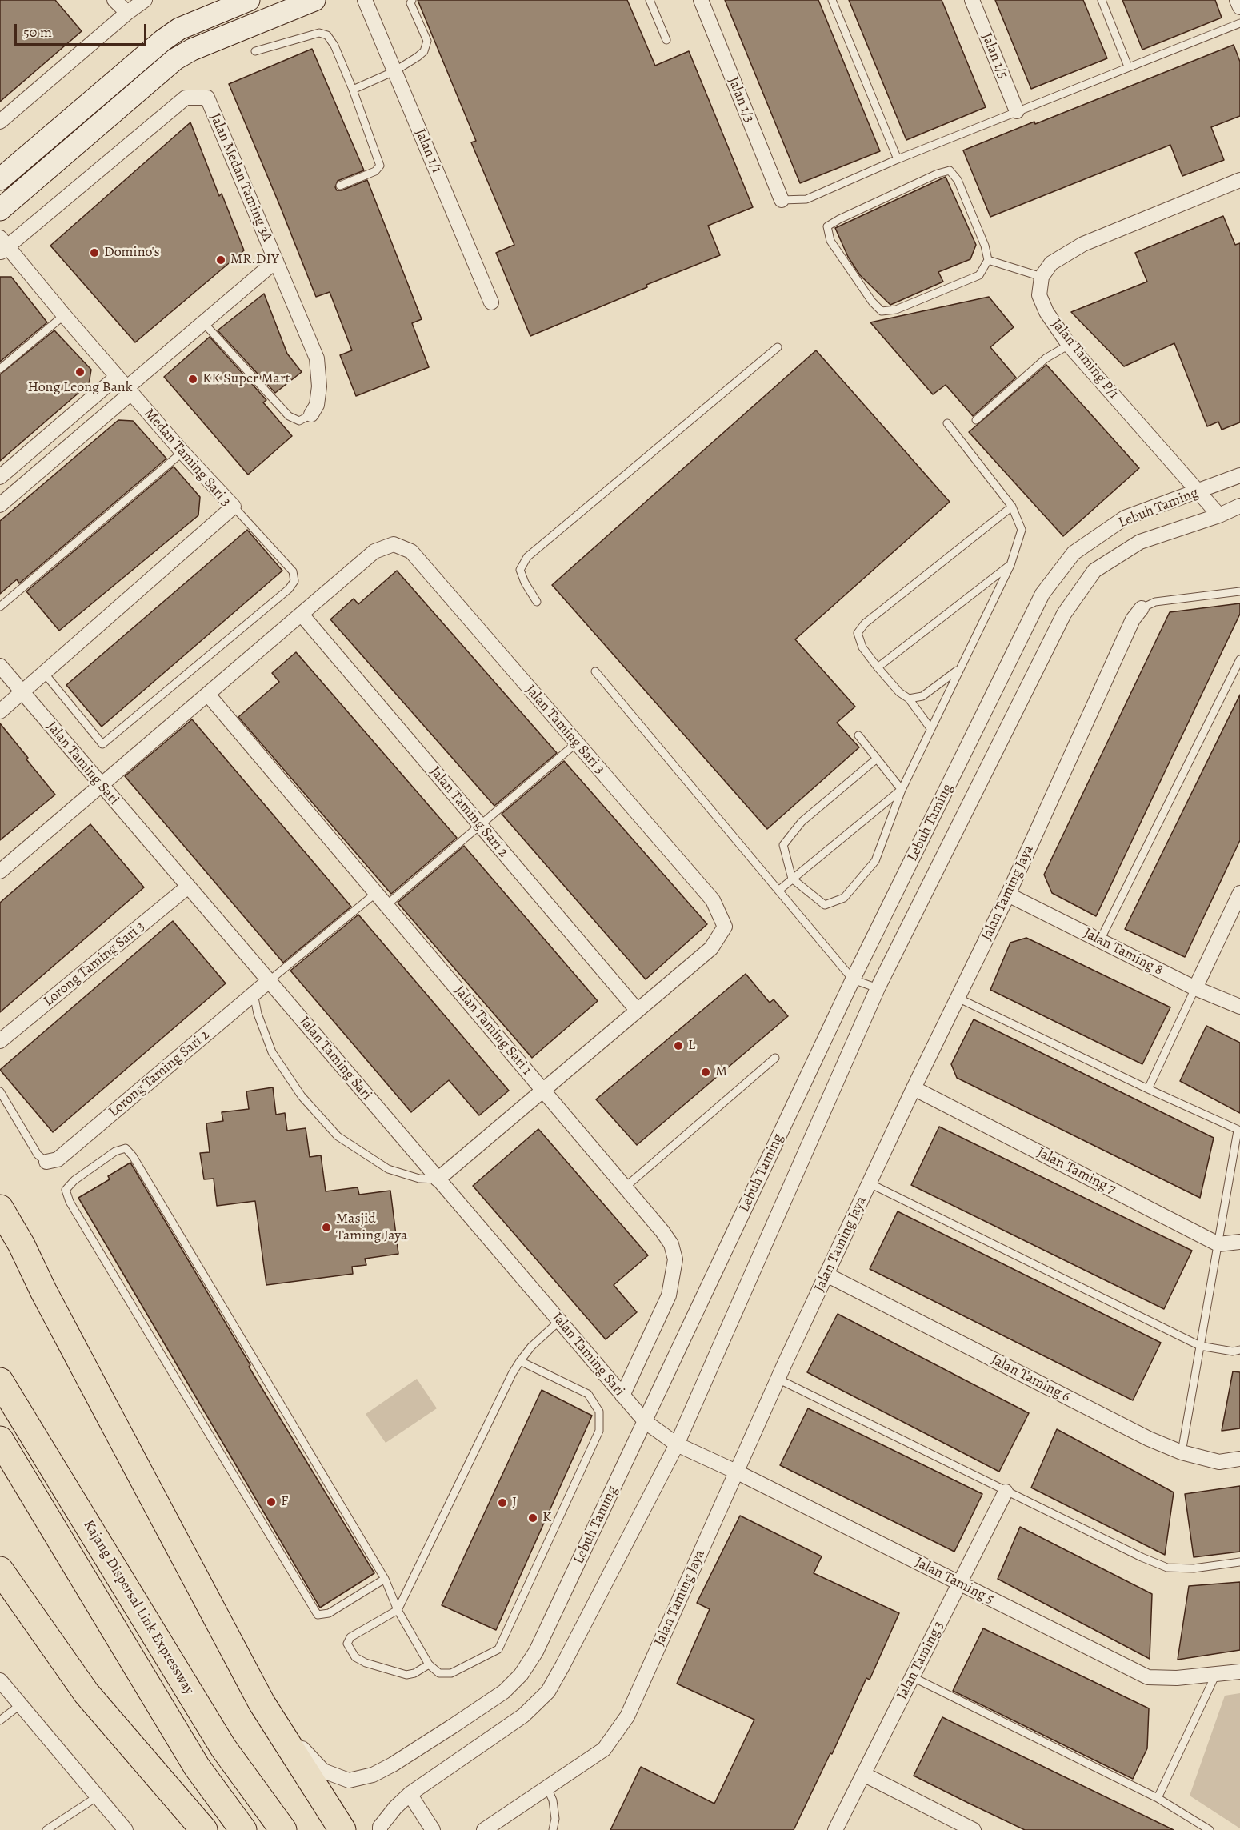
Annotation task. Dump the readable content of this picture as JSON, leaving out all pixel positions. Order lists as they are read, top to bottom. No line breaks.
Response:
{"streets":{"highway":["Kajang Dispersal Link Expressway"],"street":["Jalan 1/5","Jalan 1/3","Jalan 1/1","Jalan Medan Taming 3A","Jalan Taming P/1","Medan Taming Sari 3","Lebuh Taming","Jalan Taming Sari 3","Jalan Taming Sari","Jalan Taming Sari 2","Jalan Taming Jaya","Jalan Taming 8","Lorong Taming Sari 3","Jalan Taming Sari 1","Lorong Taming Sari 2","Jalan Taming 7","Jalan Taming 6","Jalan Taming 5","Jalan Taming 3"]},"crossings":[["Jalan Medan Taming 3A","Medan Taming Sari 3"],["Jalan Taming P/1","Lebuh Taming"],["Medan Taming Sari 3","Jalan Taming Sari"],["Lebuh Taming","Jalan Taming Sari"],["Lebuh Taming","Jalan Taming 5"],["Jalan Taming Sari 3","Jalan Taming Sari 2"],["Jalan Taming Sari","Lorong Taming Sari 3"],["Jalan Taming Sari","Jalan Taming Sari 1"],["Jalan Taming Sari","Lorong Taming Sari 2"],["Jalan Taming Sari","Jalan Taming 5"],["Jalan Taming Jaya","Jalan Taming 8"],["Jalan Taming Jaya","Jalan Taming 7"],["Jalan Taming Jaya","Jalan Taming 6"],["Jalan Taming Jaya","Jalan Taming 5"],["Jalan Taming 5","Jalan Taming 3"]],"places":["Domino's","MR.DIY","Hong Leong Bank","KK Super Mart","L","M","Masjid Taming Jaya","F","J","K"],"scale_bar":"50 m"}
